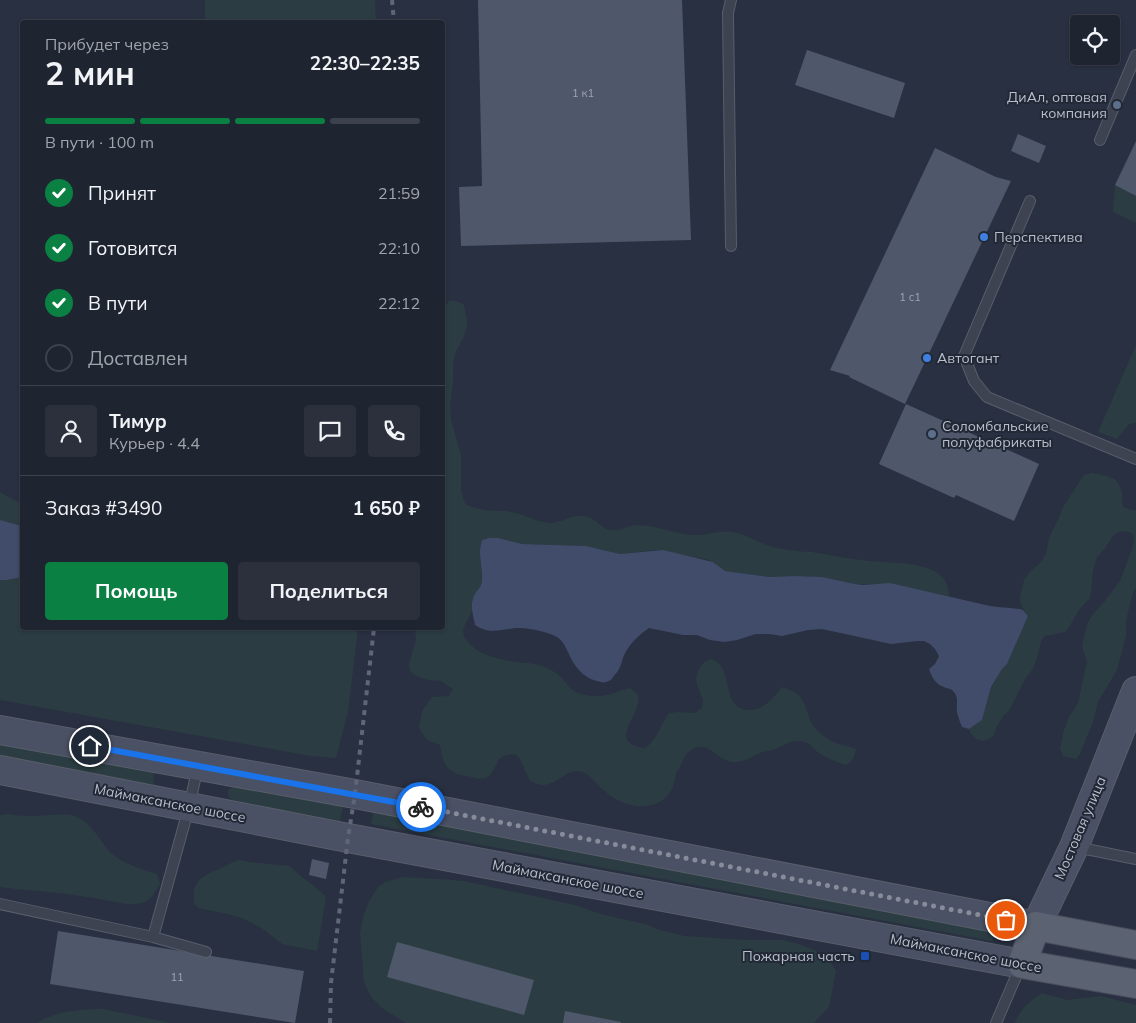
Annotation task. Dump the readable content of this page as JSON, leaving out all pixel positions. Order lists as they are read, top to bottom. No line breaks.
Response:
{"streets":{"main road":["Маймаксанское шоссе","Мостовая улица"]},"crossings":[["Маймаксанское шоссе","Мостовая улица"]],"places":{"other":["ДиАл, оптовая компания","Перспектива","Автогант","Соломбальские полуфабрикаты"],"transit":["Пожарная часть"]},"house_numbers":["1 к1","1 с1","11"],"page":{"heading":["2 мин","Прибудет через","22:30–22:35"],"panel":["Тимур","Курьер · 4.4","Заказ #3490","1 650 ₽"],"bar":"В пути · 100 m","list":[["Принят","21:59"],["Готовится","22:10"],["В пути","22:12"],"Доставлен"],"buttons":["Помощь","Поделиться"]}}
